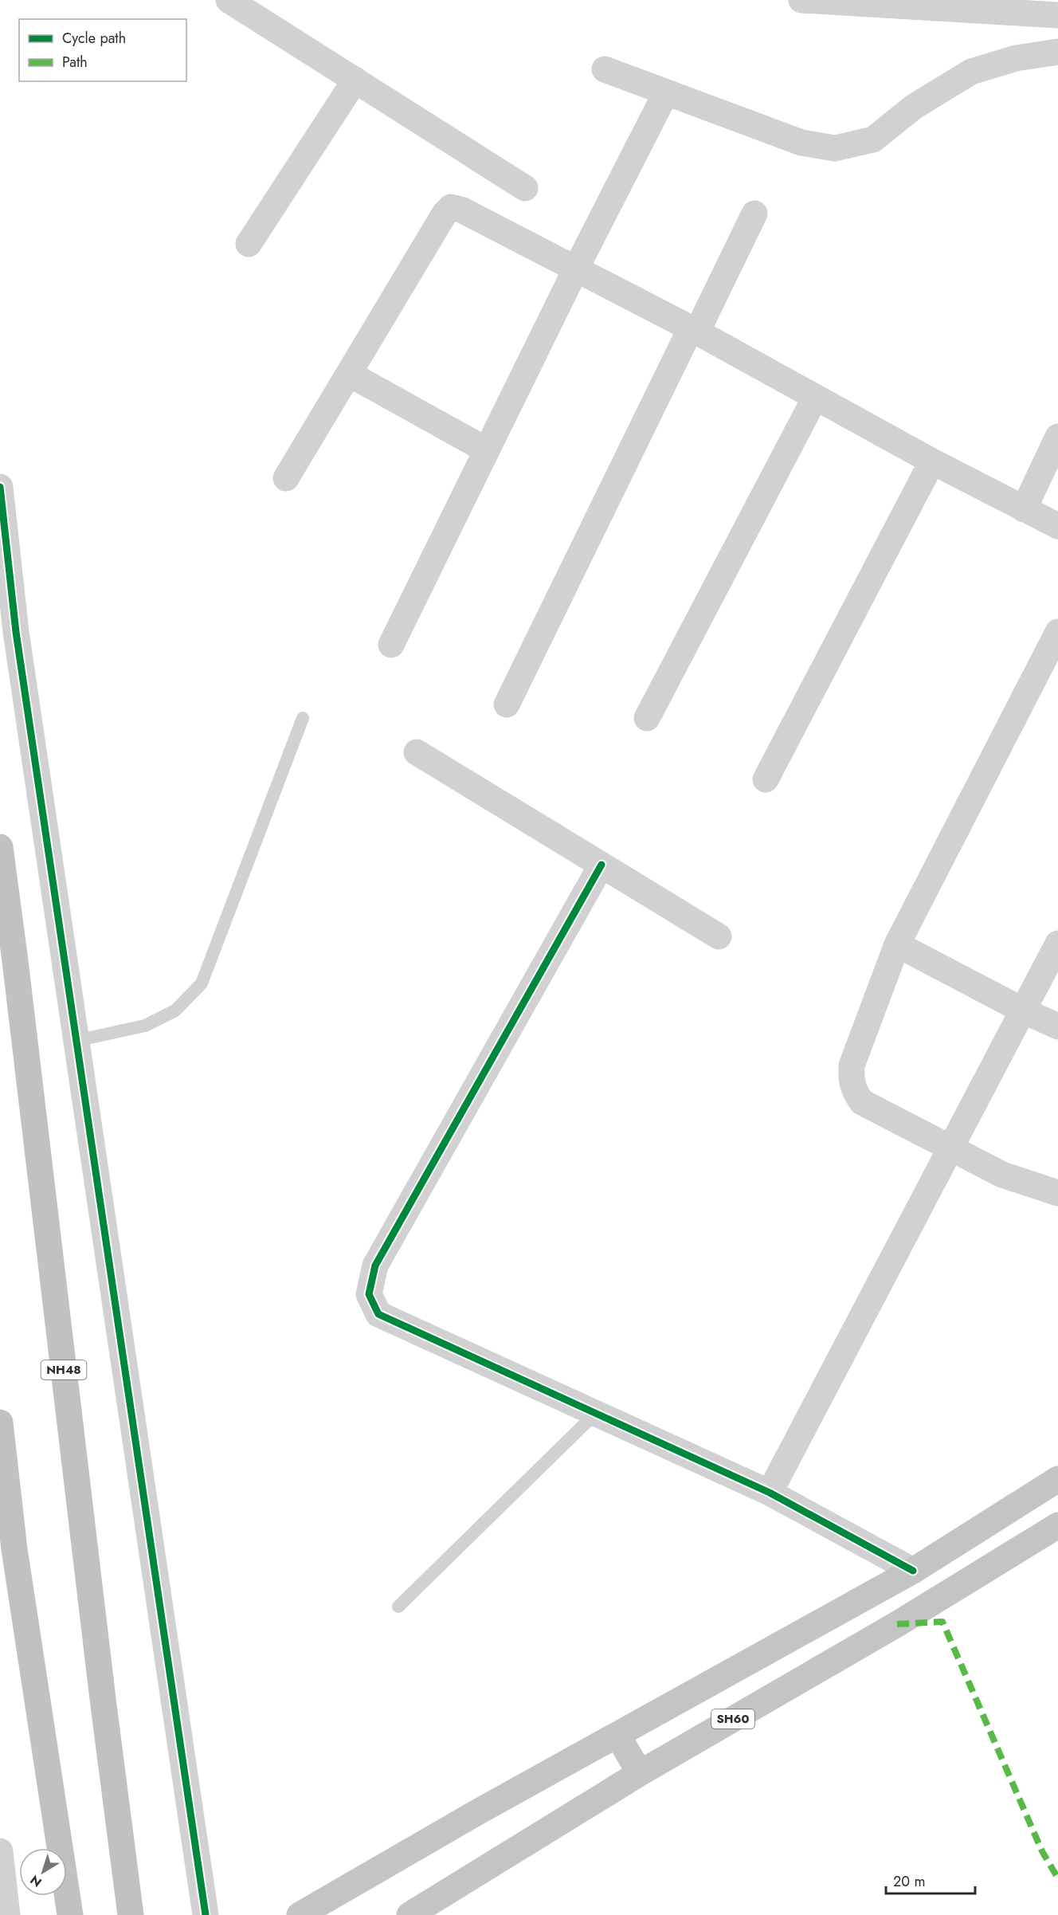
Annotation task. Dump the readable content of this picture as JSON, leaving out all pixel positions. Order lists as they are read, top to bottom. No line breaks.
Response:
{"streets":{"highway":["NH48"],"main road":["SH60"]},"legend":["Cycle path","Path"],"scale_bar":"20 m","north":"bottom left"}
